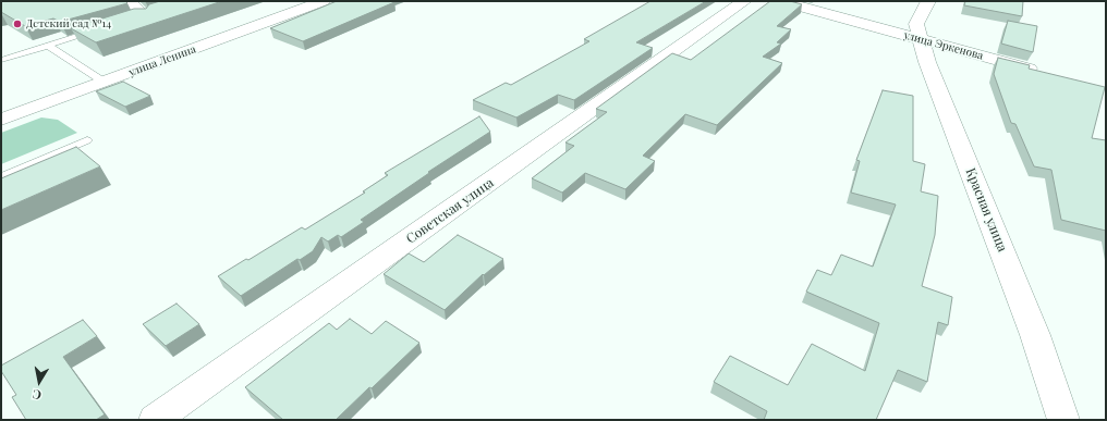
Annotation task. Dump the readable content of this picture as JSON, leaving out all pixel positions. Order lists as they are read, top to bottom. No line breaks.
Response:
{"streets":{"street":["улица Эркенова","улица Ленина","Красная улица","Советская улица"]},"crossings":[["улица Эркенова","Красная улица"]],"places":["Детский сад №14"],"north":"bottom"}
